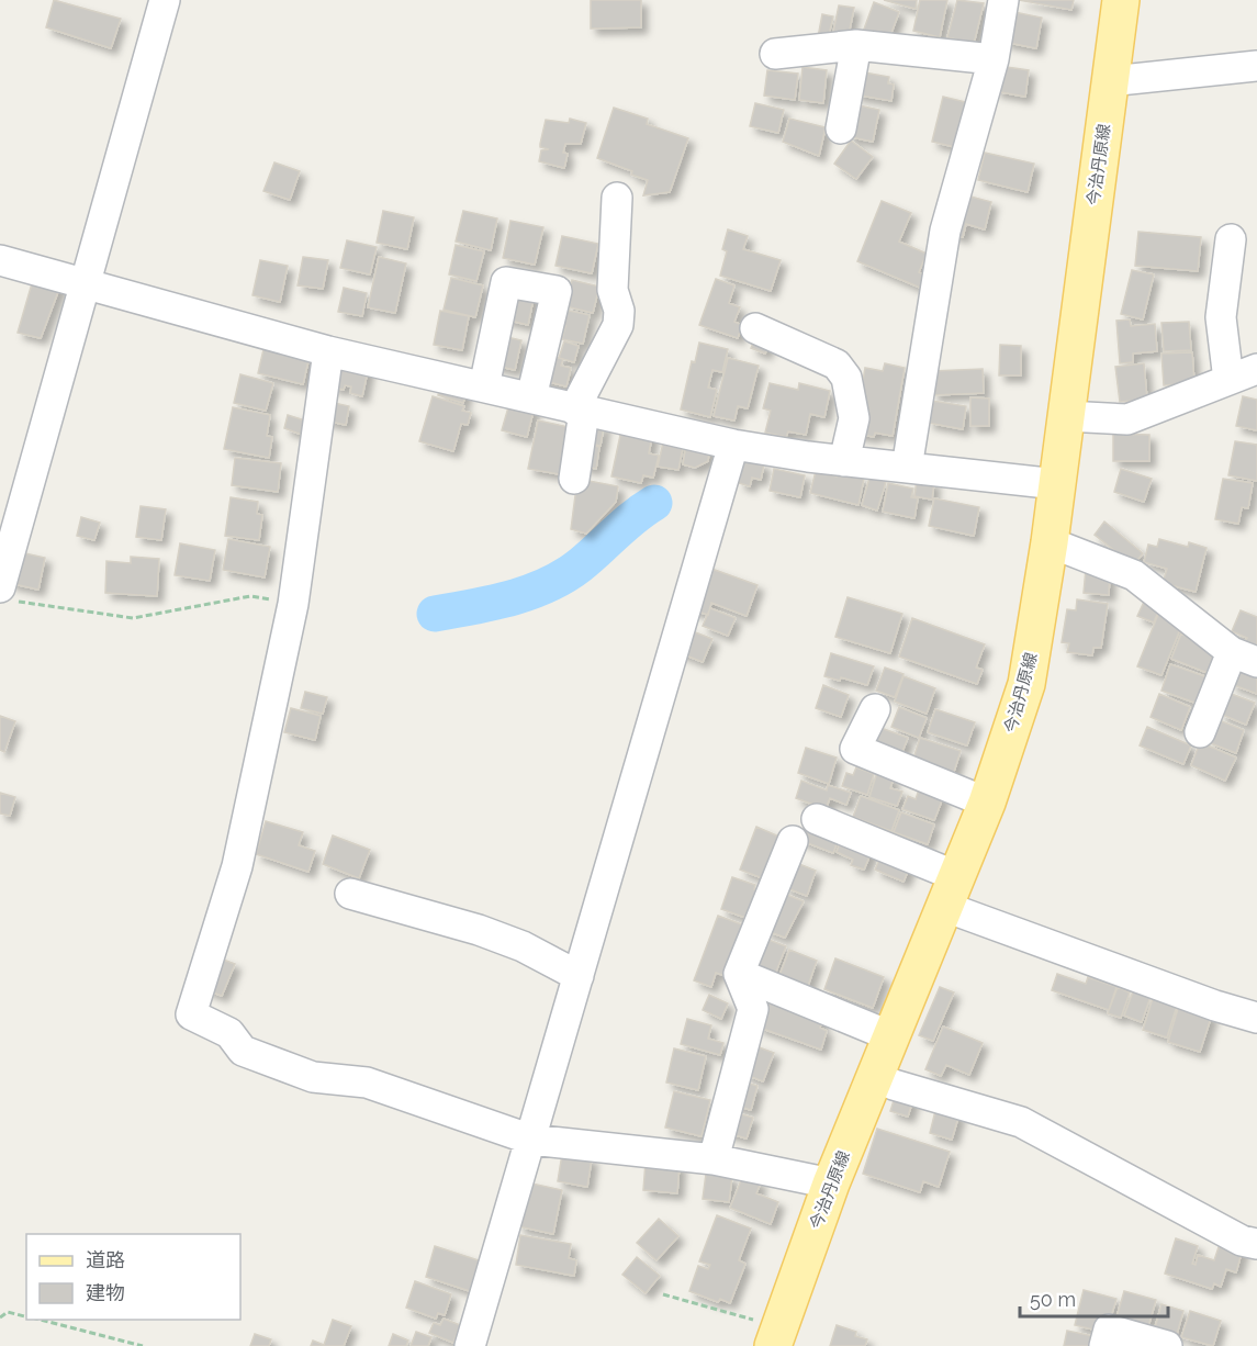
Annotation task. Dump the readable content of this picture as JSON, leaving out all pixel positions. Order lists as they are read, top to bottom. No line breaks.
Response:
{"streets":{"main road":["今治丹原線"]},"legend":["道路","建物"],"scale_bar":"50 m"}
